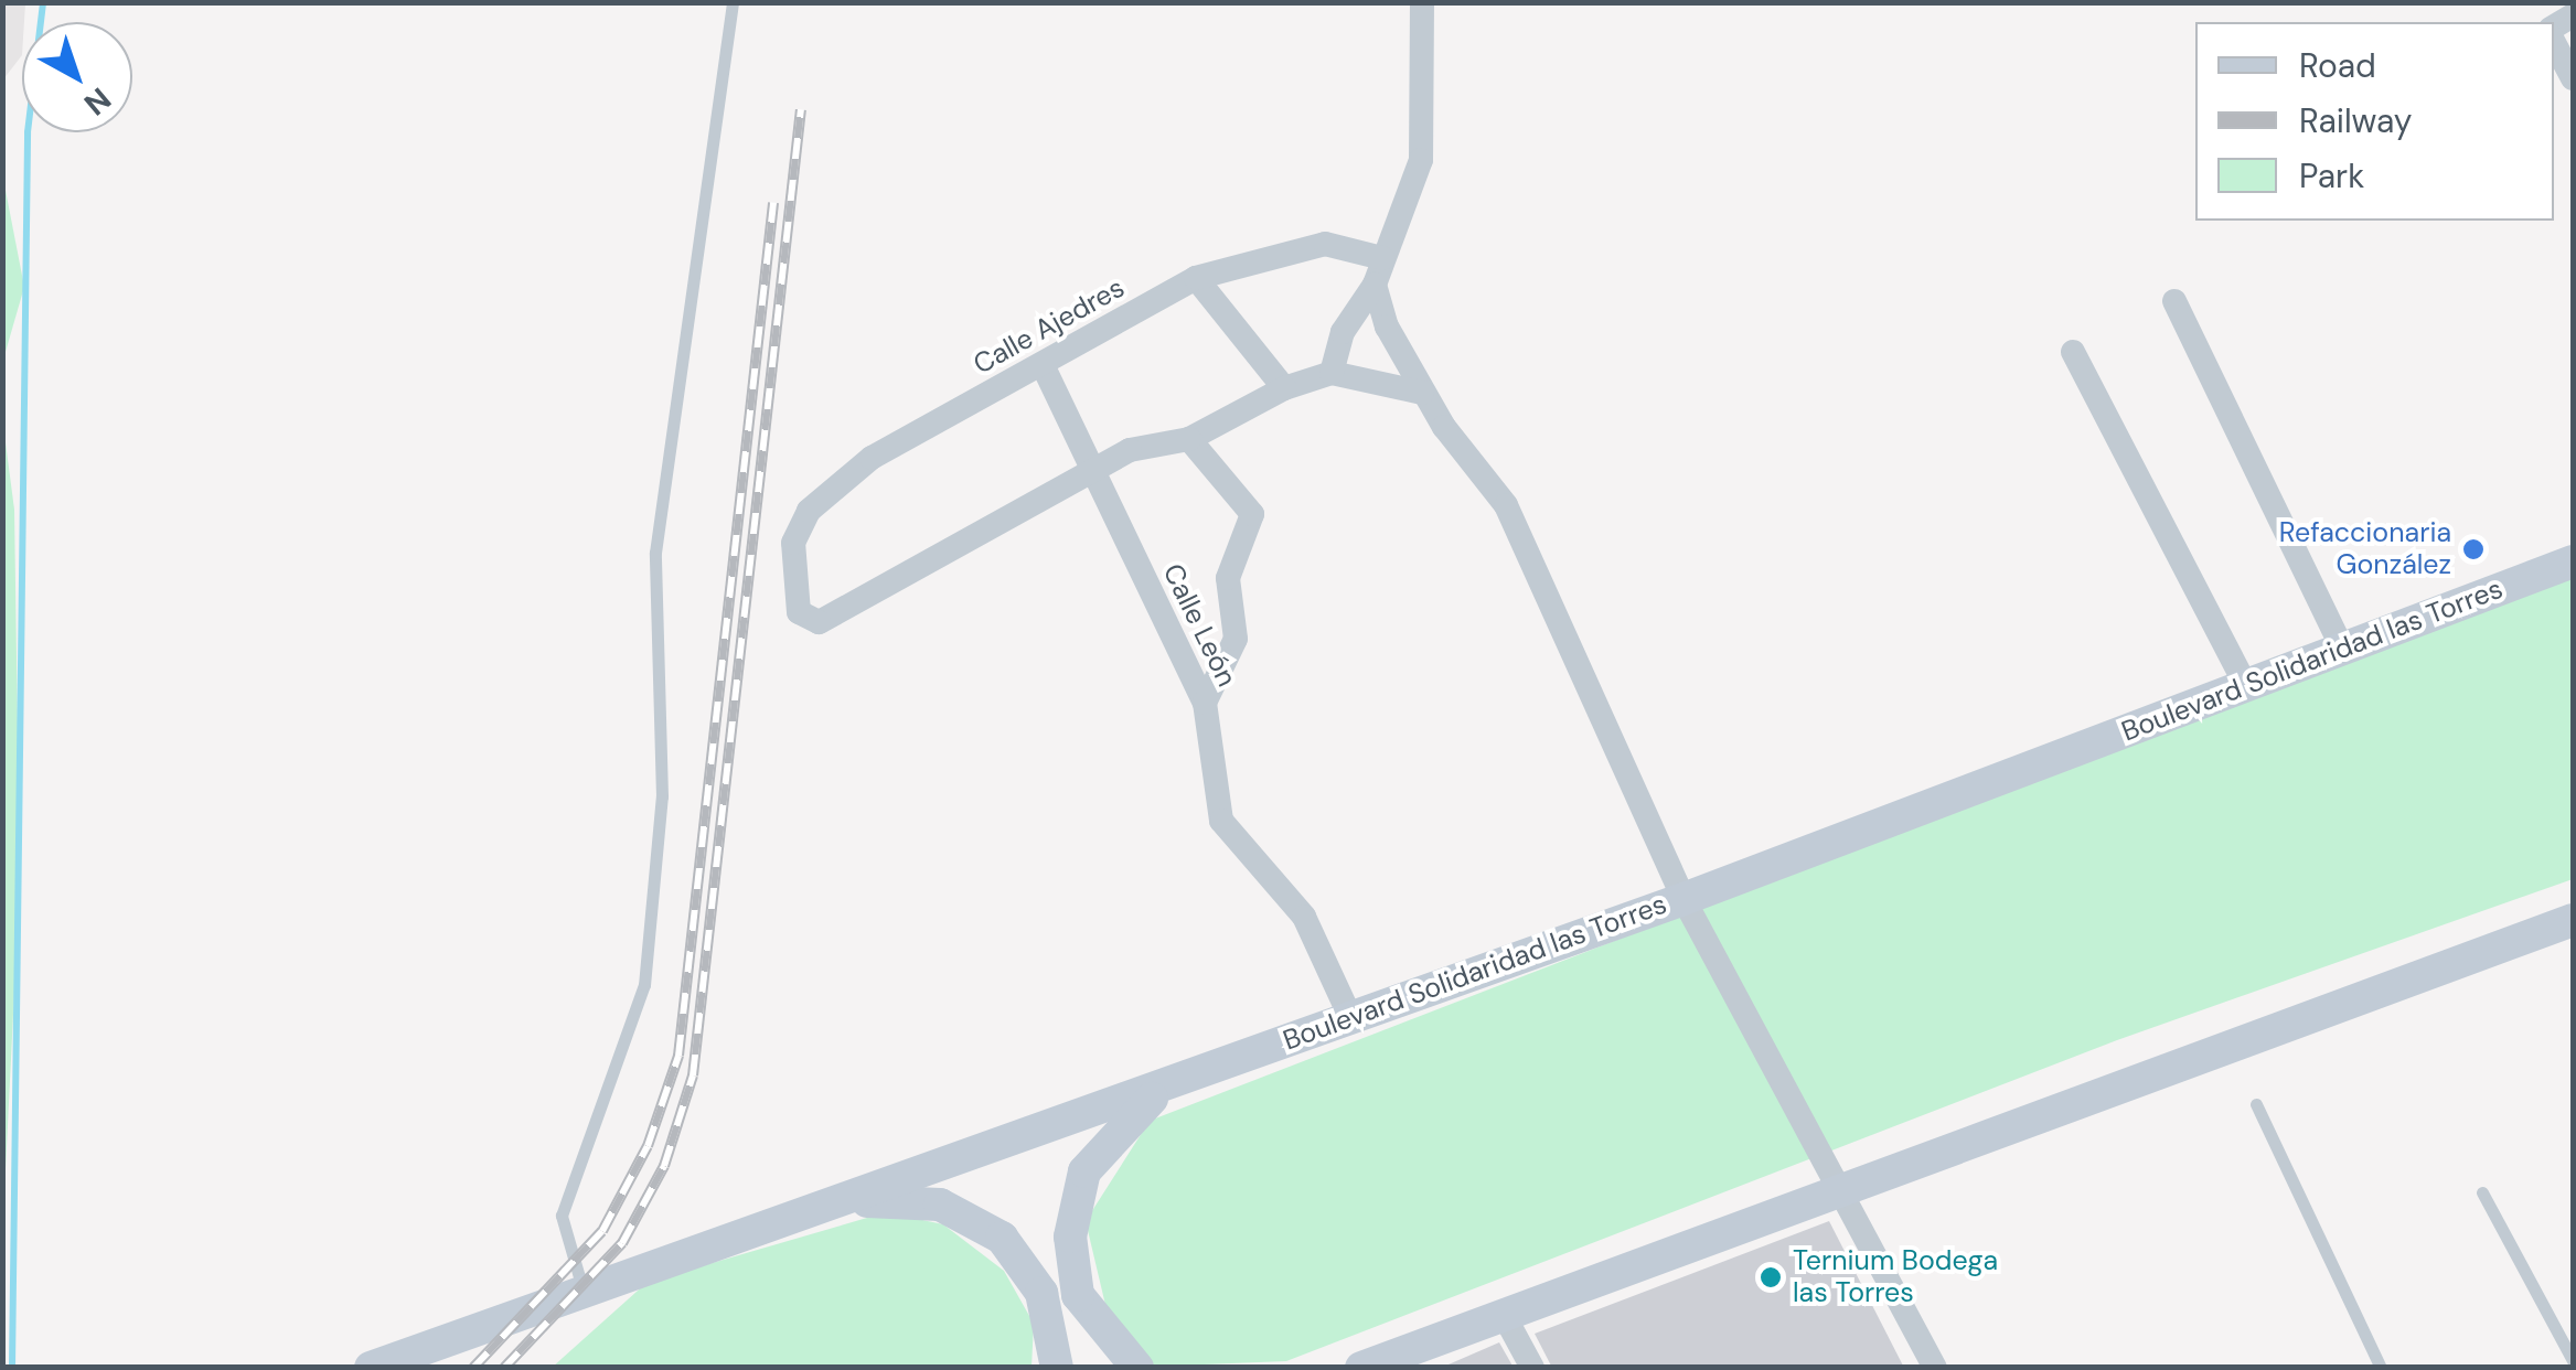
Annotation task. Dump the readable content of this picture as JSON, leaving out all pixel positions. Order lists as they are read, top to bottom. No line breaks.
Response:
{"streets":{"main road":["Boulevard Solidaridad las Torres"],"street":["Calle Ajedres","Calle León"]},"crossings":[["Calle Ajedres","Calle León"],["Calle León","Boulevard Solidaridad las Torres"]],"places":["Refaccionaria González","Ternium Bodega las Torres"],"legend":["Road","Railway","Park"],"north":"bottom right"}
